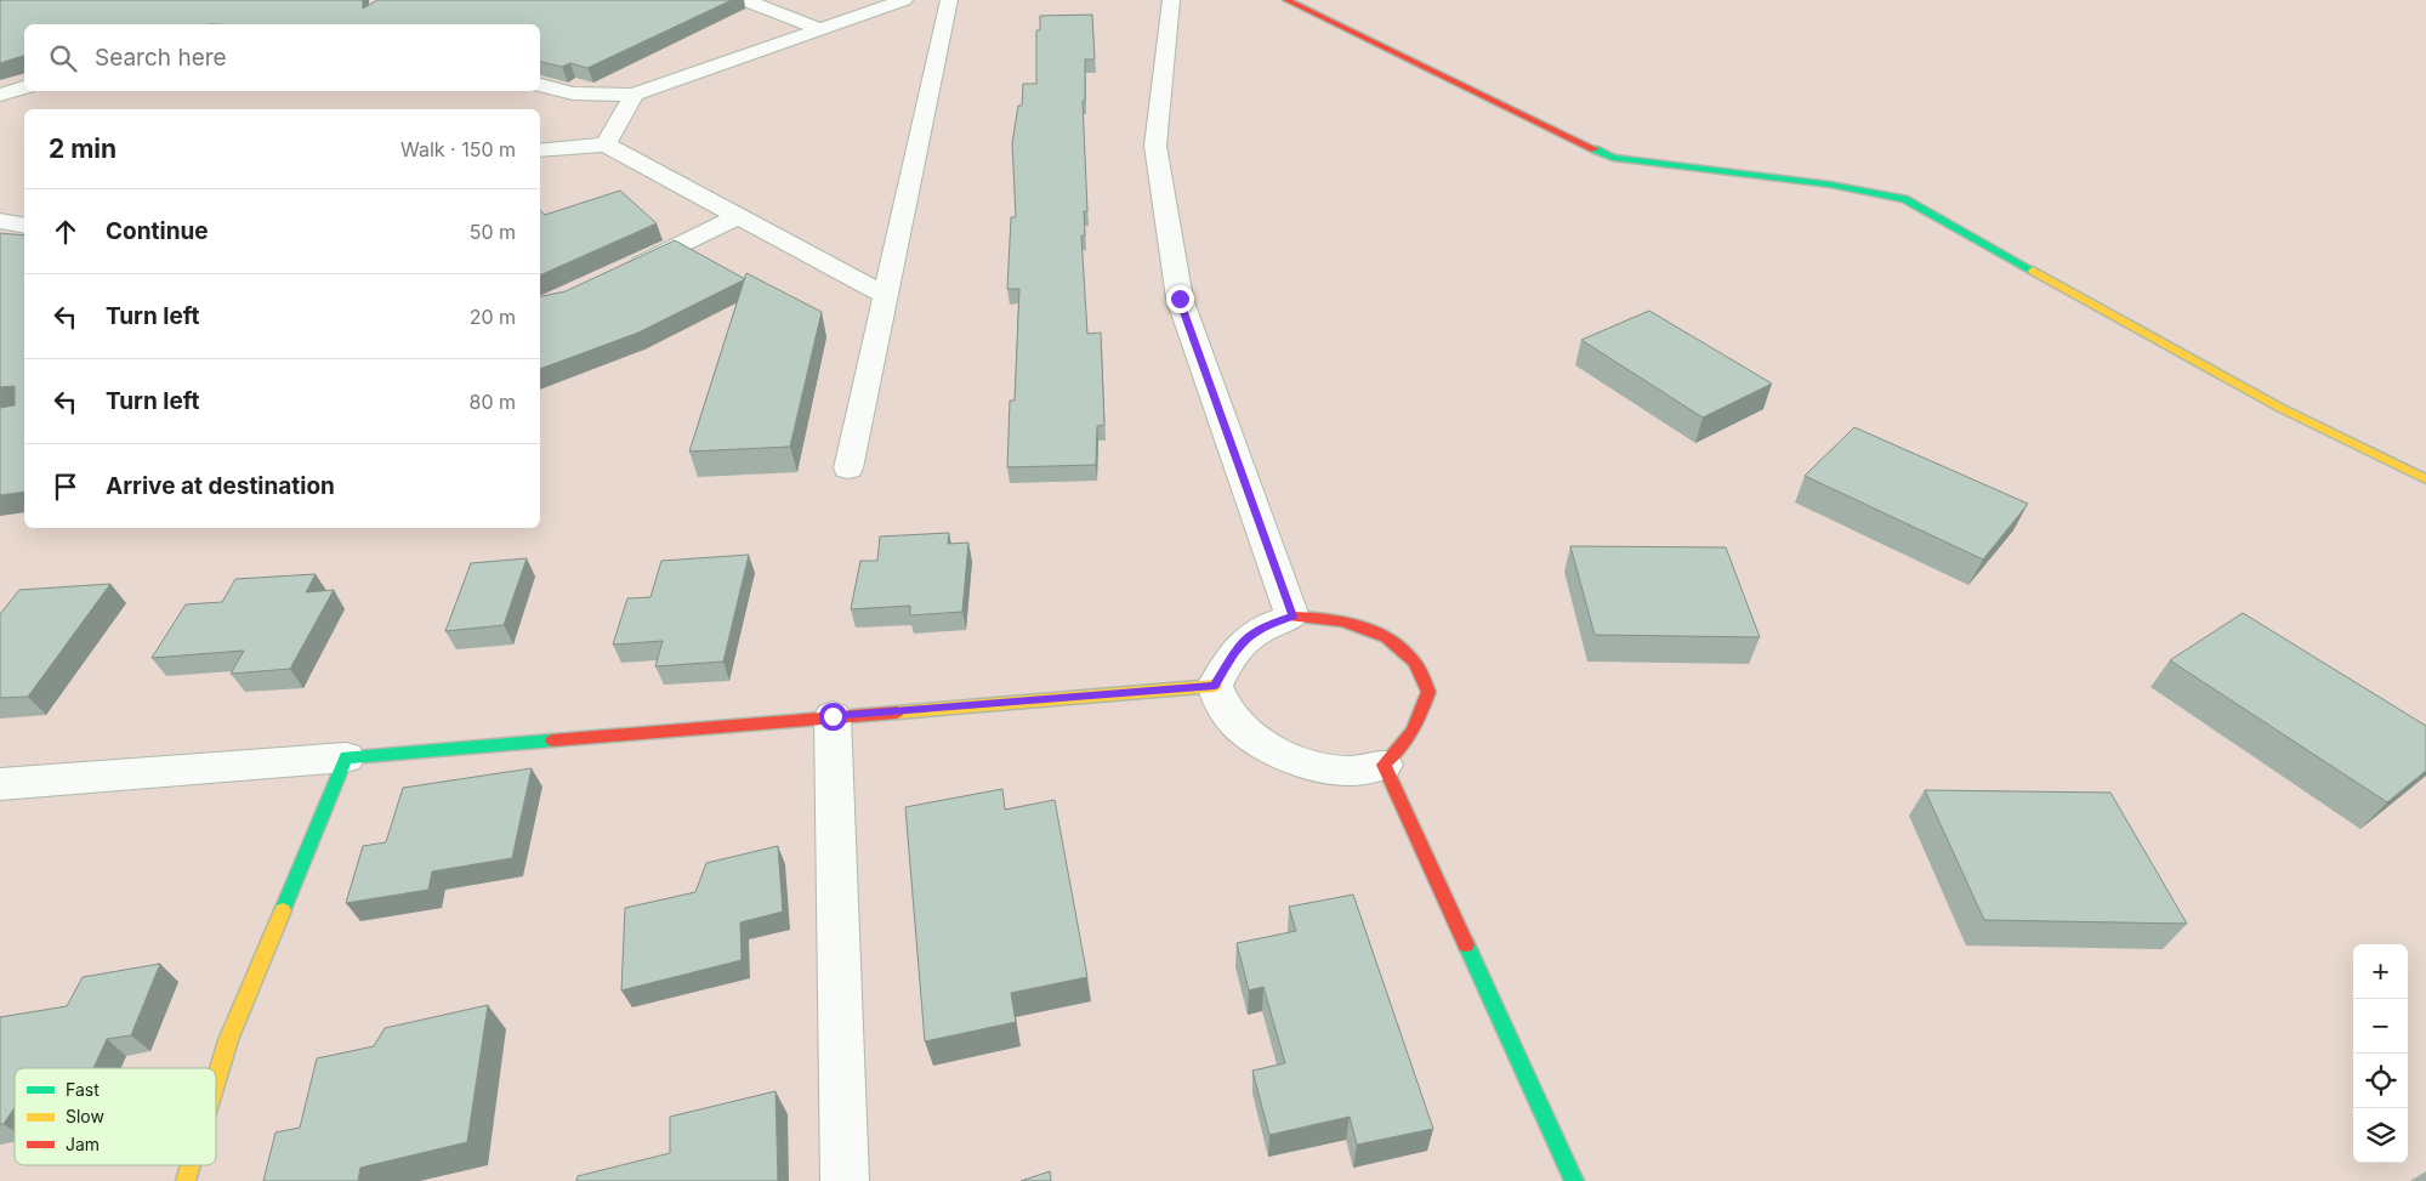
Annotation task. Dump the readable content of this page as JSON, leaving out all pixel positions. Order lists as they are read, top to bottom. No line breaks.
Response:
{"legend":["Fast","Slow","Jam"],"page":{"search":"Search here","heading":["2 min","Walk · 150 m"],"list":[["Continue","50 m"],["Turn left","20 m"],["Turn left","80 m"],"Arrive at destination"],"map_buttons":["+","−"]}}
